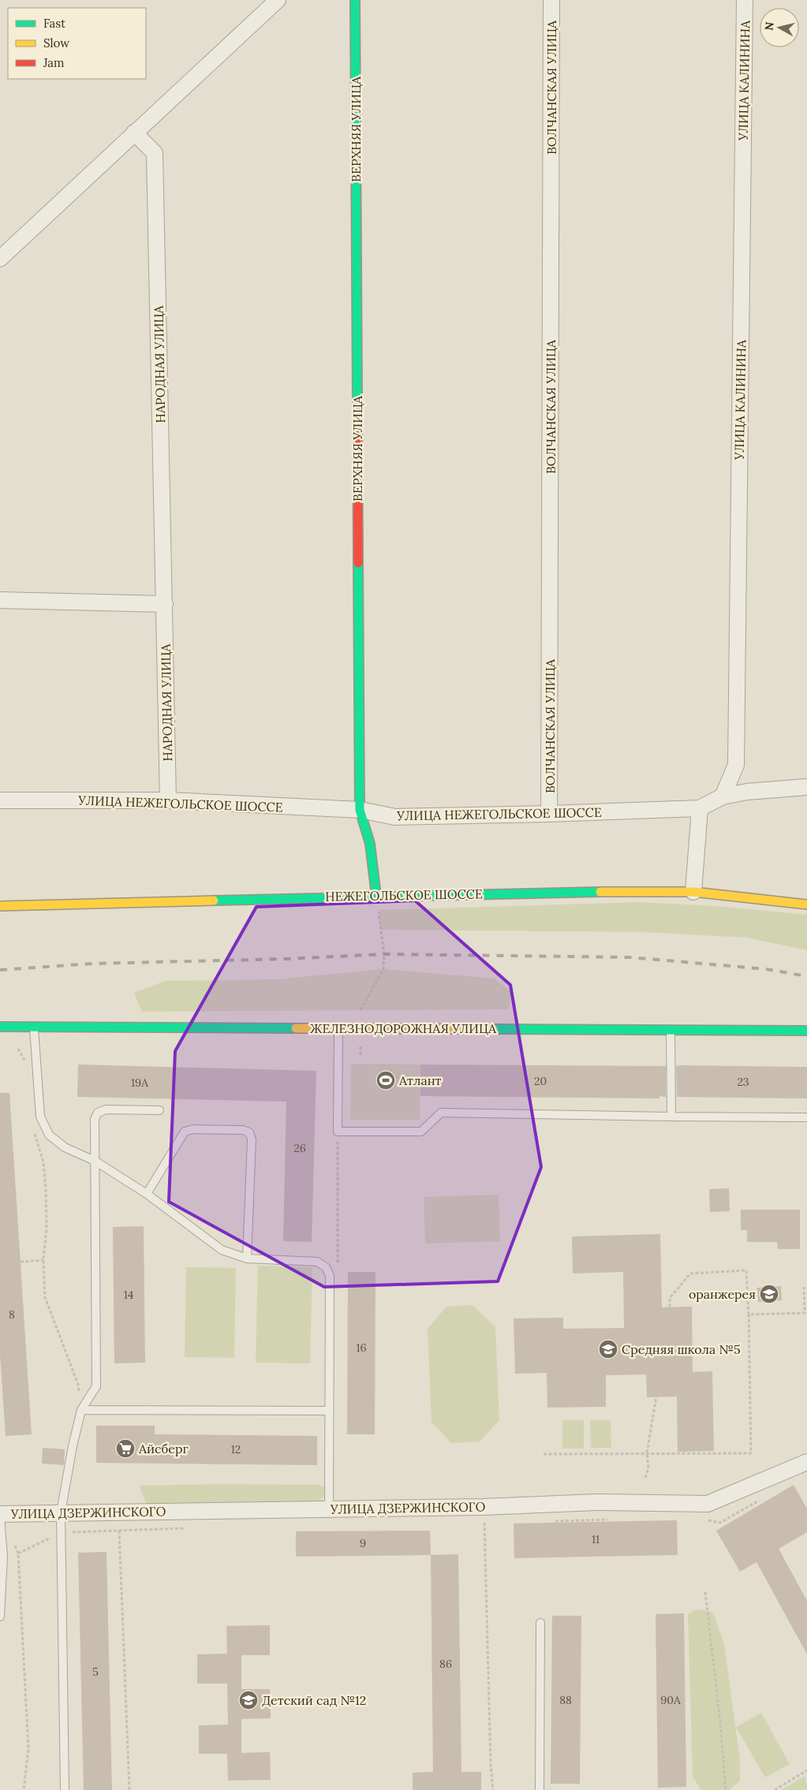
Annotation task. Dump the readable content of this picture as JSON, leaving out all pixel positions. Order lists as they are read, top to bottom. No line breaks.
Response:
{"streets":{"street":["УЛИЦА КАЛИНИНА","ВОЛЧАНСКАЯ УЛИЦА","ВЕРХНЯЯ УЛИЦА","НАРОДНАЯ УЛИЦА","УЛИЦА НЕЖЕГОЛЬСКОЕ ШОССЕ","НЕЖЕГОЛЬСКОЕ ШОССЕ","ЖЕЛЕЗНОДОРОЖНАЯ УЛИЦА","УЛИЦА ДЗЕРЖИНСКОГО"]},"crossings":[["УЛИЦА КАЛИНИНА","УЛИЦА НЕЖЕГОЛЬСКОЕ ШОССЕ"],["ВОЛЧАНСКАЯ УЛИЦА","УЛИЦА НЕЖЕГОЛЬСКОЕ ШОССЕ"],["ВЕРХНЯЯ УЛИЦА","УЛИЦА НЕЖЕГОЛЬСКОЕ ШОССЕ"],["ВЕРХНЯЯ УЛИЦА","НЕЖЕГОЛЬСКОЕ ШОССЕ"],["НАРОДНАЯ УЛИЦА","УЛИЦА НЕЖЕГОЛЬСКОЕ ШОССЕ"]],"places":{"sports":["Атлант"],"school or university":["оранжерея","Средняя школа №5","Детский сад №12"],"supermarket":["Айсберг"]},"house_numbers":["20","23","19А","26","14","8","16","12","11","9","86","5","88","90А"],"legend":["Fast","Slow","Jam"],"north":"left"}
